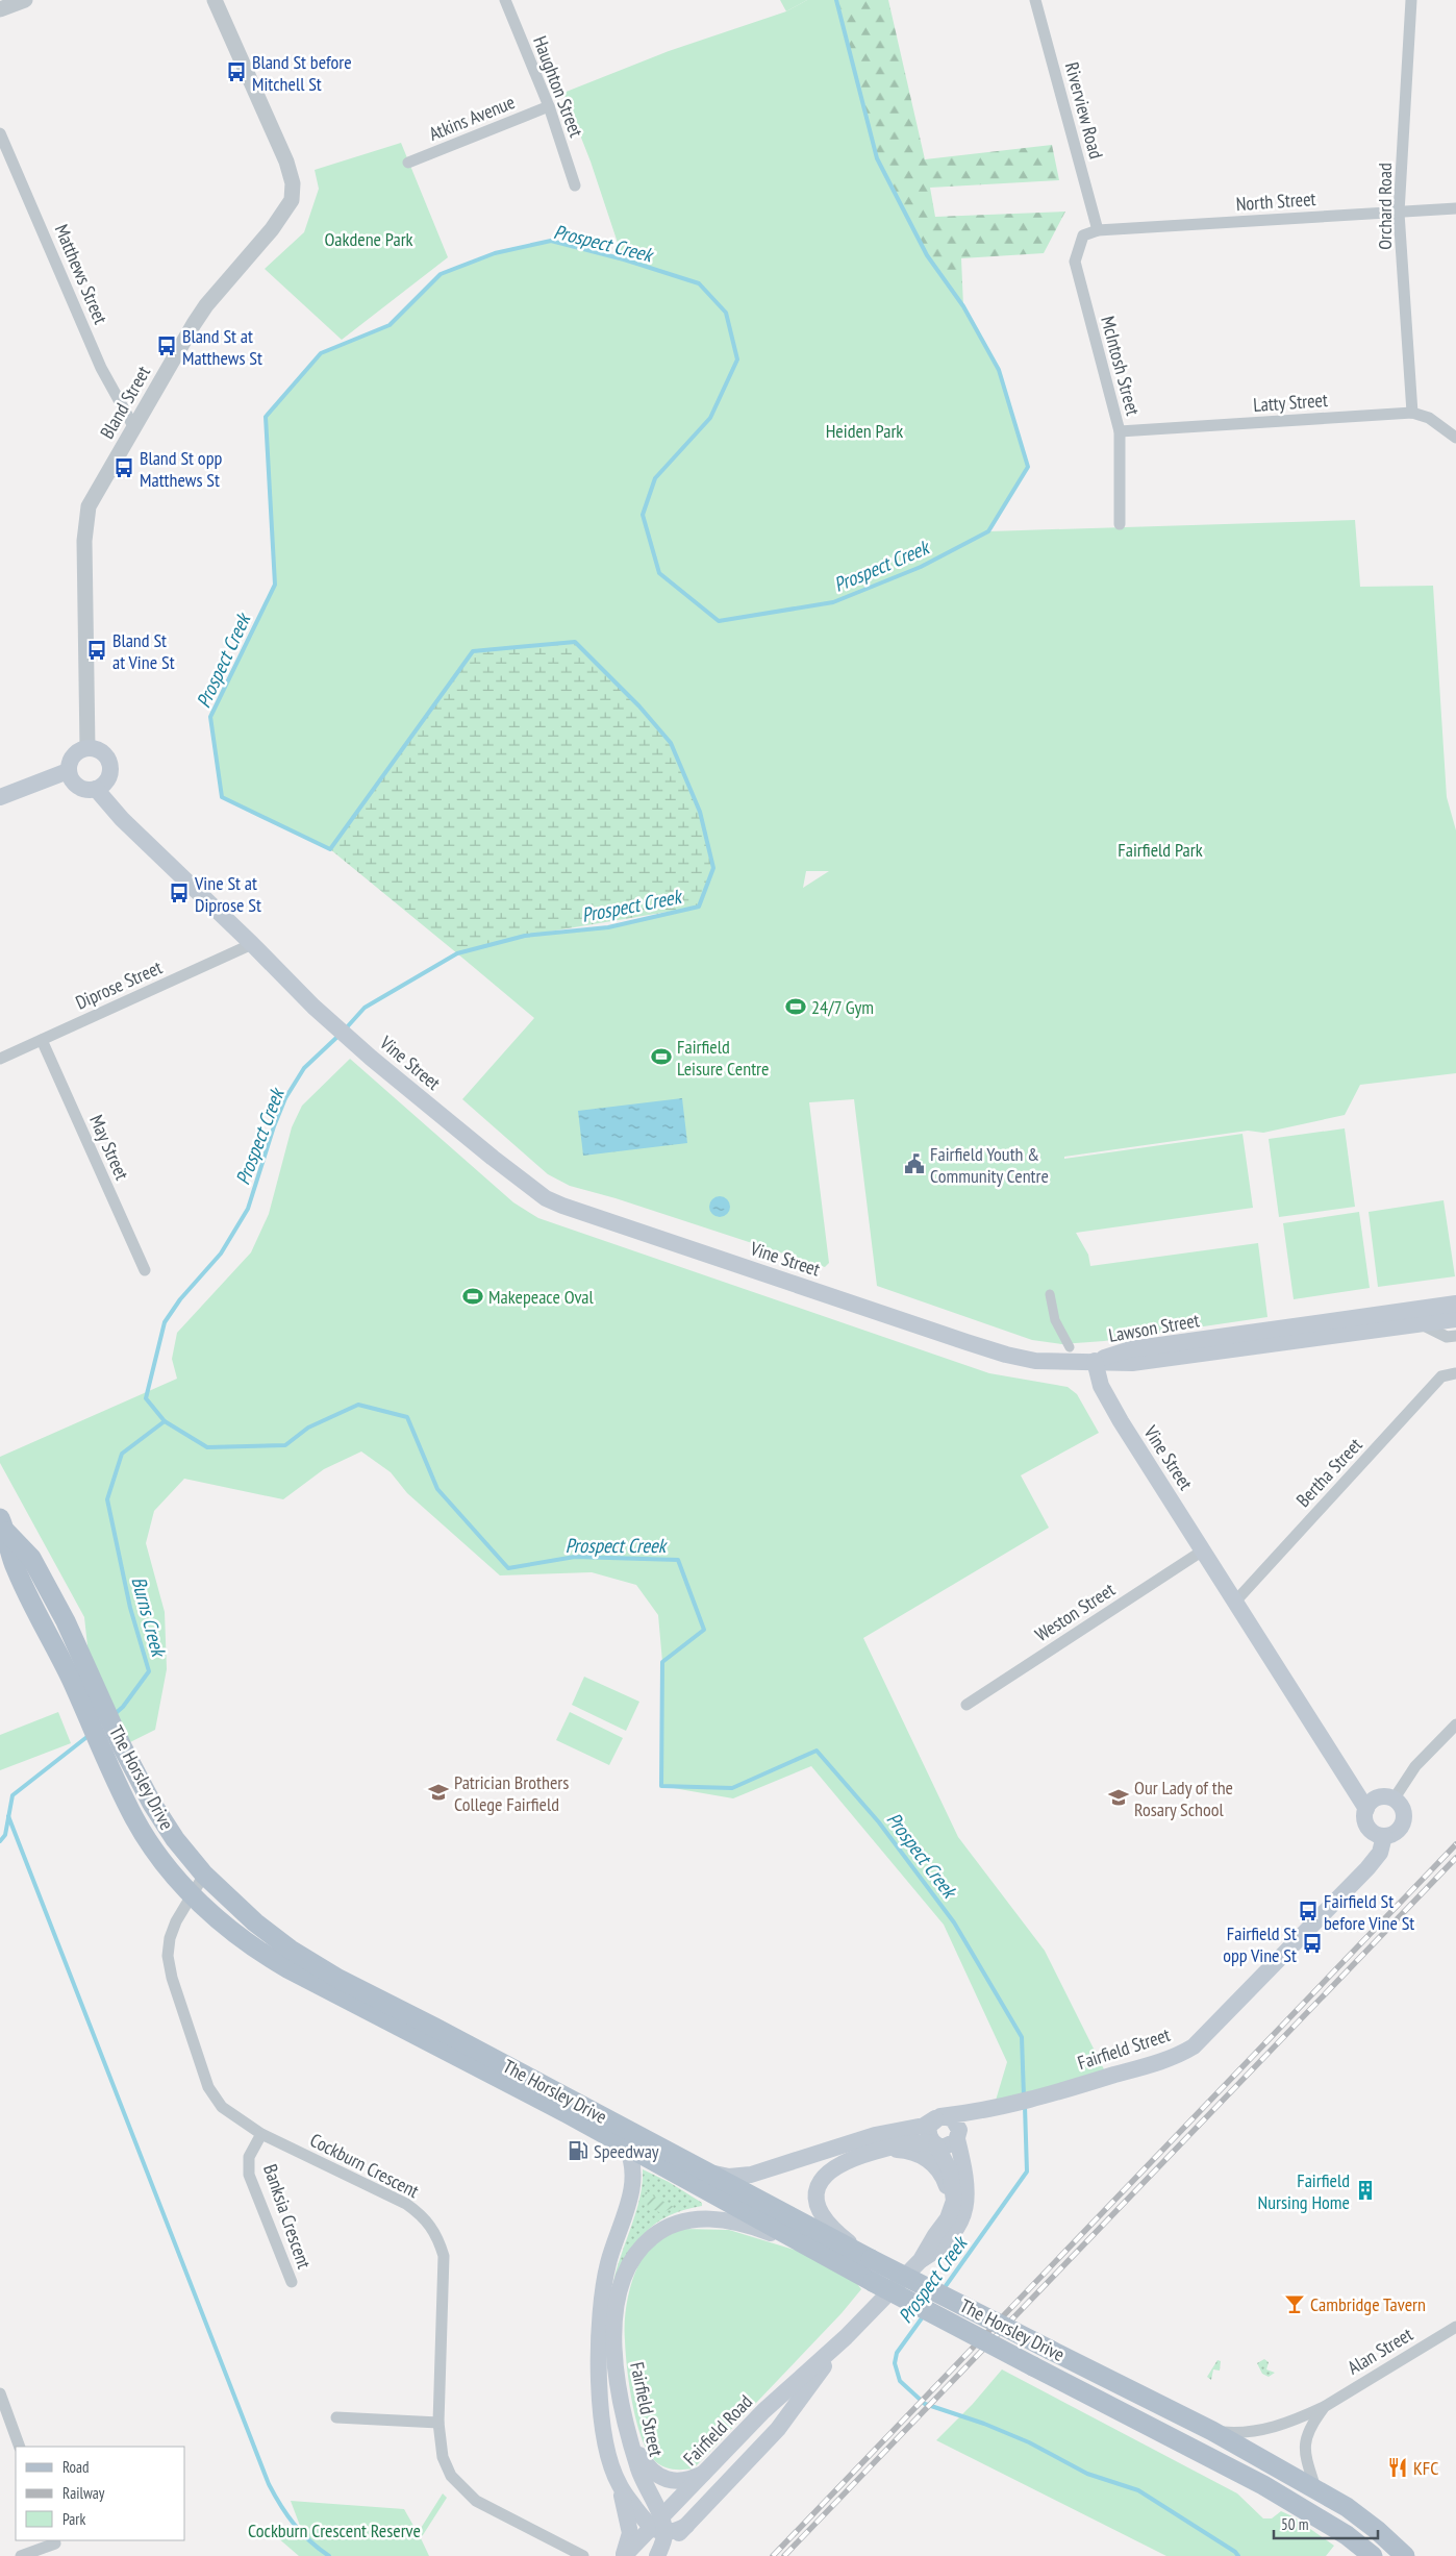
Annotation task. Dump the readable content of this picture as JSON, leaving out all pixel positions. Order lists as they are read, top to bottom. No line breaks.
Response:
{"streets":{"main road":["Vine Street","Lawson Street","The Horsley Drive","Fairfield Street","Fairfield Road"],"street":["Haughton Street","Riverview Road","Atkins Avenue","North Street","Orchard Road","Matthews Street","McIntosh Street","Bland Street","Latty Street","Diprose Street","May Street","Bertha Street","Weston Street","Cockburn Crescent","Banksia Crescent","Alan Street"]},"crossings":[["Haughton Street","Atkins Avenue"],["Riverview Road","North Street"],["Riverview Road","McIntosh Street"],["North Street","Orchard Road"],["North Street","McIntosh Street"],["Orchard Road","Latty Street"],["Matthews Street","Bland Street"],["McIntosh Street","Latty Street"],["Bland Street","Vine Street"],["Diprose Street","Vine Street"],["Diprose Street","May Street"],["Vine Street","Lawson Street"],["Vine Street","Bertha Street"],["Vine Street","Weston Street"],["Vine Street","Fairfield Street"],["The Horsley Drive","Fairfield Street"],["The Horsley Drive","Cockburn Crescent"],["The Horsley Drive","Alan Street"],["Fairfield Street","Fairfield Road"],["Cockburn Crescent","Banksia Crescent"]],"water":["Prospect Creek","Burns Creek"],"parks":["Oakdene Park","Heiden Park","Fairfield Park","Cockburn Crescent Reserve"],"places":{"bus stop":["Bland St before Mitchell St","Bland St at Matthews St","Bland St opp Matthews St","Bland St at Vine St","Vine St at Diprose St","Fairfield St before Vine St","Fairfield St opp Vine St"],"sports":["24/7 Gym","Fairfield Leisure Centre","Makepeace Oval"],"public building":["Fairfield Youth & Community Centre"],"school or university":["Patrician Brothers College Fairfield","Our Lady of the Rosary School"],"fuel station":["Speedway"],"building":["Fairfield Nursing Home"],"bar":["Cambridge Tavern"],"restaurant":["KFC"]},"legend":["Road","Railway","Park"],"scale_bar":"50 m"}
